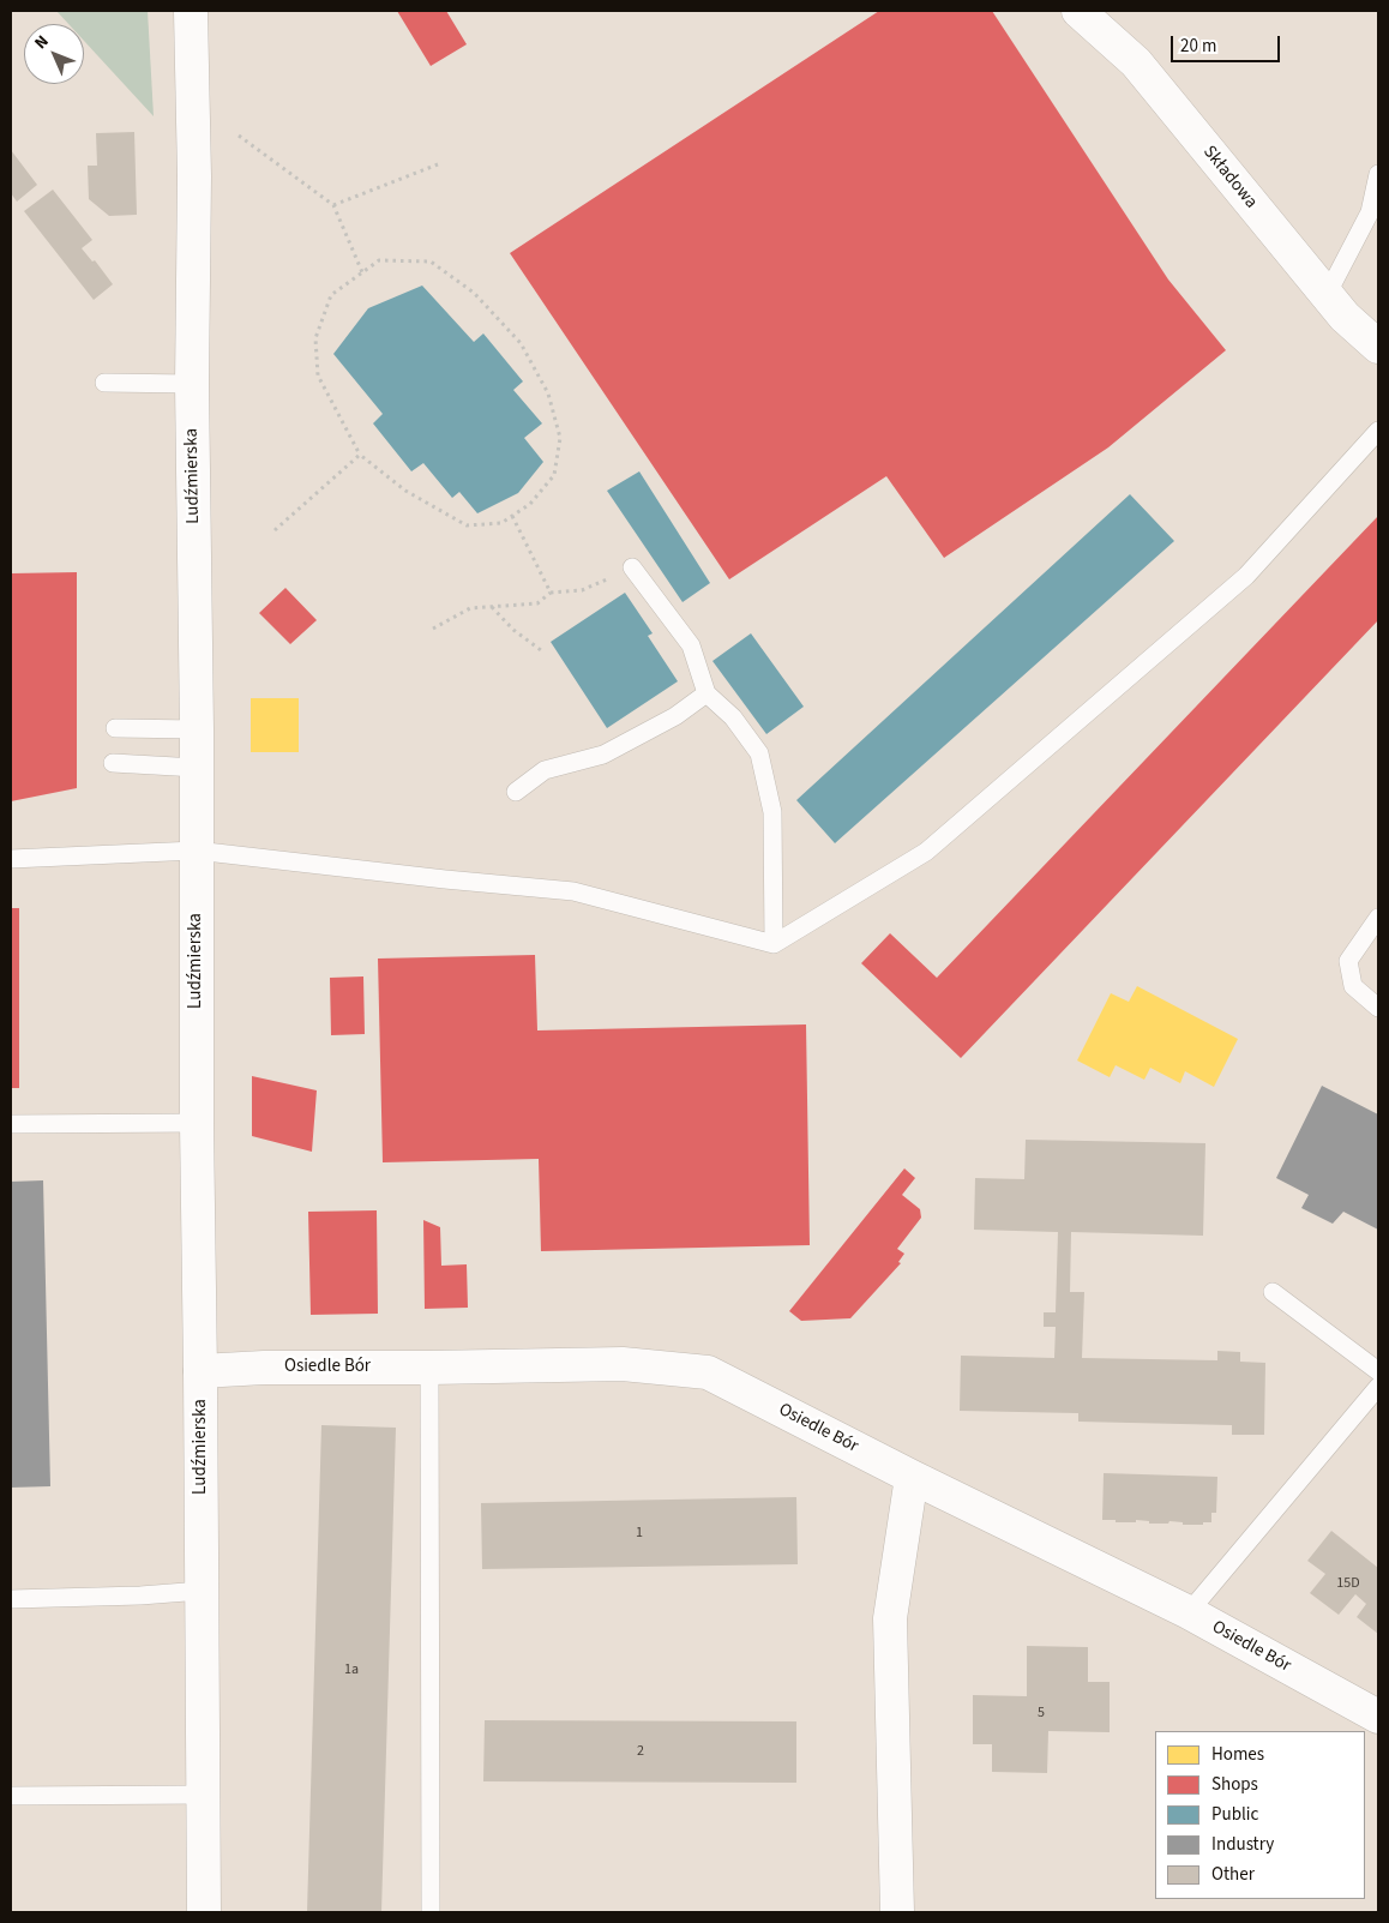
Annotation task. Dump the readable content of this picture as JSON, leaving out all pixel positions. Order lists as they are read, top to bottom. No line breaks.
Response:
{"streets":{"street":["Składowa","Ludźmierska","Osiedle Bór"]},"crossings":[["Ludźmierska","Osiedle Bór"]],"house_numbers":["1","15D","1a","5","2"],"legend":["Homes","Shops","Public","Industry","Other"],"scale_bar":"20 m","north":"top left"}
